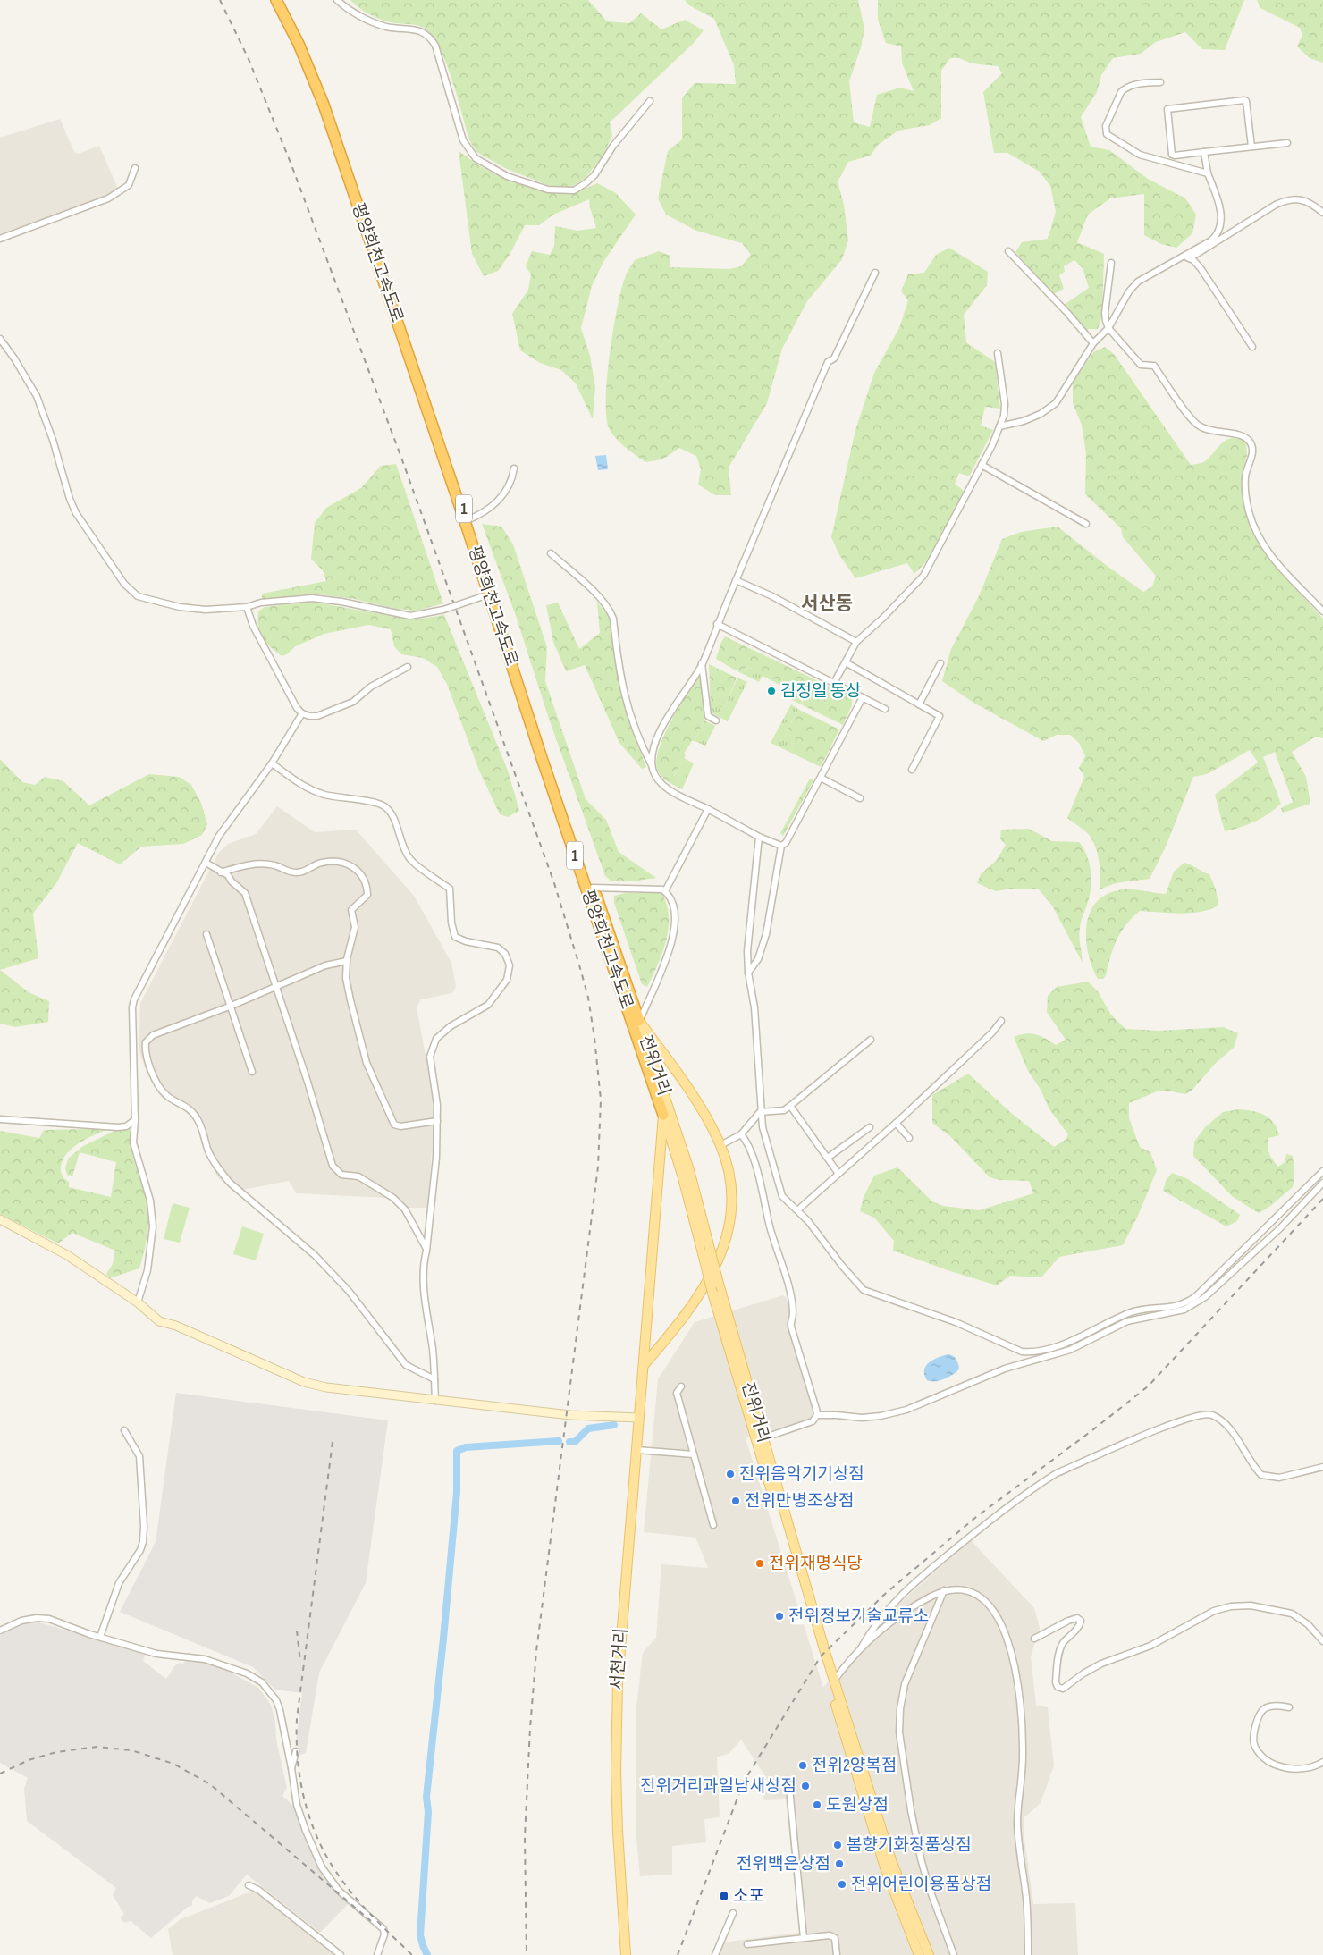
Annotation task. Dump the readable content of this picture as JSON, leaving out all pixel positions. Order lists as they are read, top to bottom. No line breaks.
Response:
{"streets":{"highway":["평양희천고속도로","1"],"main road":["전위거리","서천거리"]},"crossings":[["평양희천고속도로","전위거리"],["평양희천고속도로","서천거리"],["전위거리","서천거리"]],"districts":["서산동"],"places":{"other":["김정일 동상","전위음악기기상점","전위만병조상점","전위재명식당","전위정보기술교류소","전위2양복점","전위거리과일남새상점","도원상점","봄향기화장품상점","전위백은상점","전위어린이용품상점"],"transit":["소포"]}}
